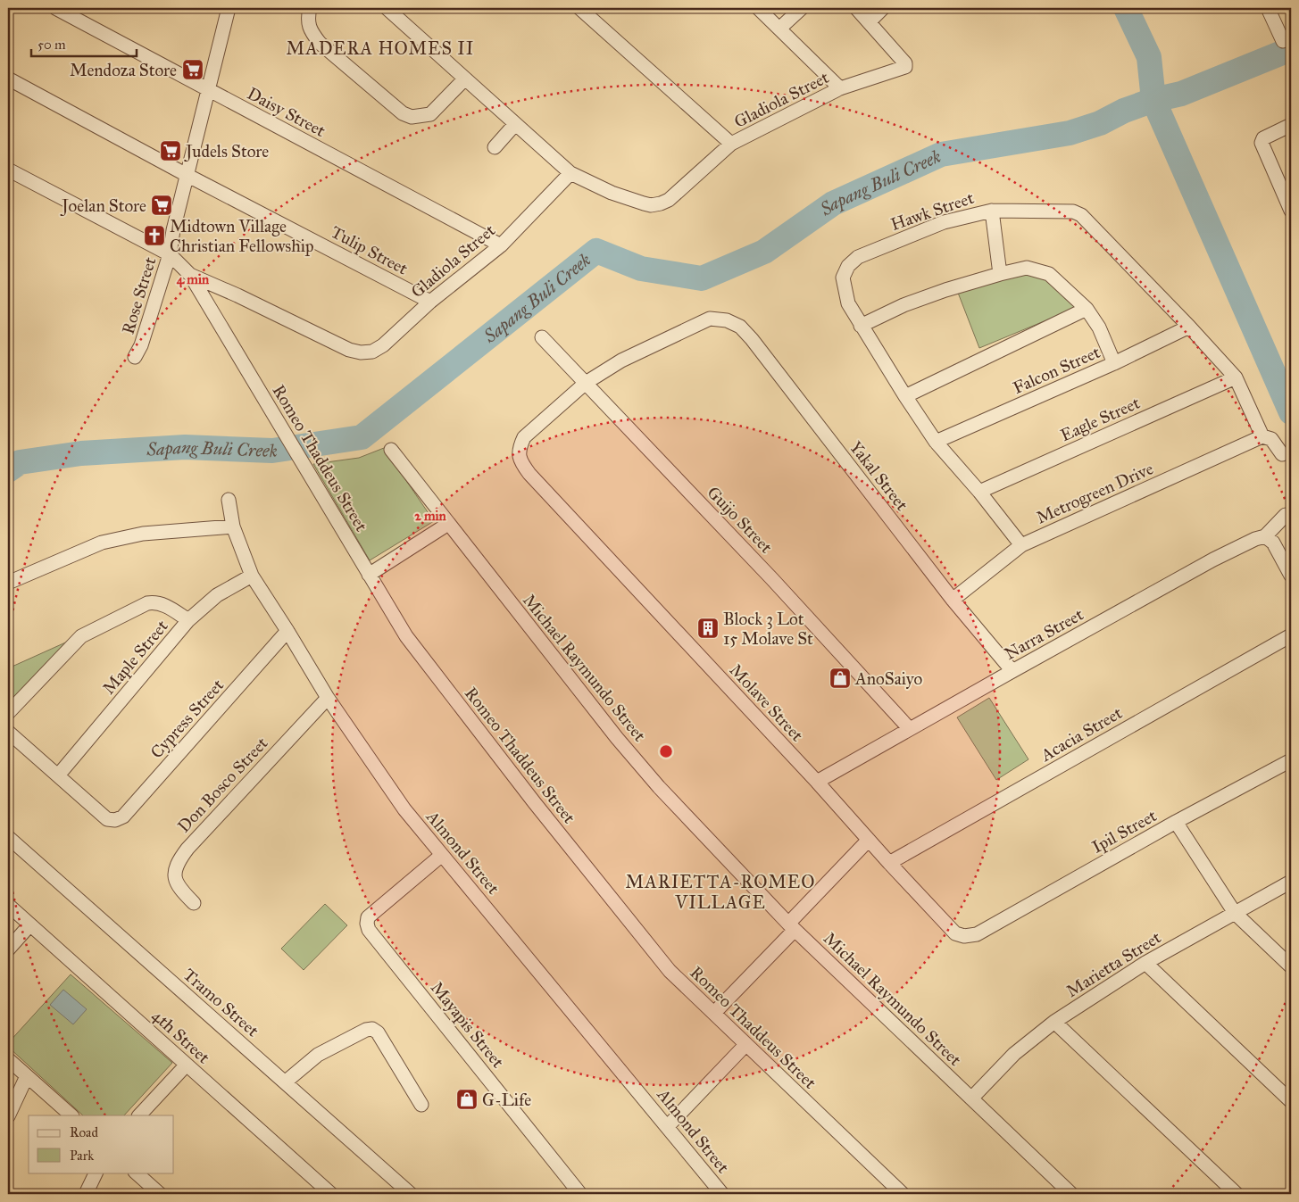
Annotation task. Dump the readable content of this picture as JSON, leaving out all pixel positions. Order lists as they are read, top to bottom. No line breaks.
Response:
{"streets":{"street":["Gladiola Street","Daisy Street","Hawk Street","Tulip Street","Rose Street","Falcon Street","Eagle Street","Romeo Thaddeus Street","Yakal Street","Metrogreen Drive","Guijo Street","Narra Street","Maple Street","Michael Raymundo Street","Molave Street","Cypress Street","Acacia Street","Don Bosco Street","Ipil Street","Almond Street","Marietta Street","Tramo Street","Mayapis Street","4th Street"]},"crossings":[["Gladiola Street","Daisy Street"],["Gladiola Street","Tulip Street"],["Gladiola Street","Rose Street"],["Gladiola Street","Romeo Thaddeus Street"],["Daisy Street","Rose Street"],["Hawk Street","Falcon Street"],["Hawk Street","Eagle Street"],["Hawk Street","Metrogreen Drive"],["Tulip Street","Rose Street"],["Yakal Street","Metrogreen Drive"],["Yakal Street","Guijo Street"],["Yakal Street","Narra Street"],["Yakal Street","Molave Street"],["Guijo Street","Narra Street"],["Guijo Street","Molave Street"],["Narra Street","Molave Street"],["Maple Street","Cypress Street"],["Maple Street","Almond Street"],["Michael Raymundo Street","Marietta Street"],["Molave Street","Acacia Street"],["Molave Street","Ipil Street"],["Cypress Street","Almond Street"],["Don Bosco Street","Almond Street"],["Almond Street","Mayapis Street"]],"districts":["MADERA HOMES II","MARIETTA-ROMEO VILLAGE"],"water":["Sapang Buli Creek"],"places":{"supermarket":["Mendoza Store","Judels Store","Joelan Store"],"church":["Midtown Village Christian Fellowship"],"building":["Block 3 Lot 15 Molave St"],"shop":["AnoSaiyo","G-Life"]},"legend":["Road","Park"],"scale_bar":"50 m","rings":["4 min","2 min"]}
